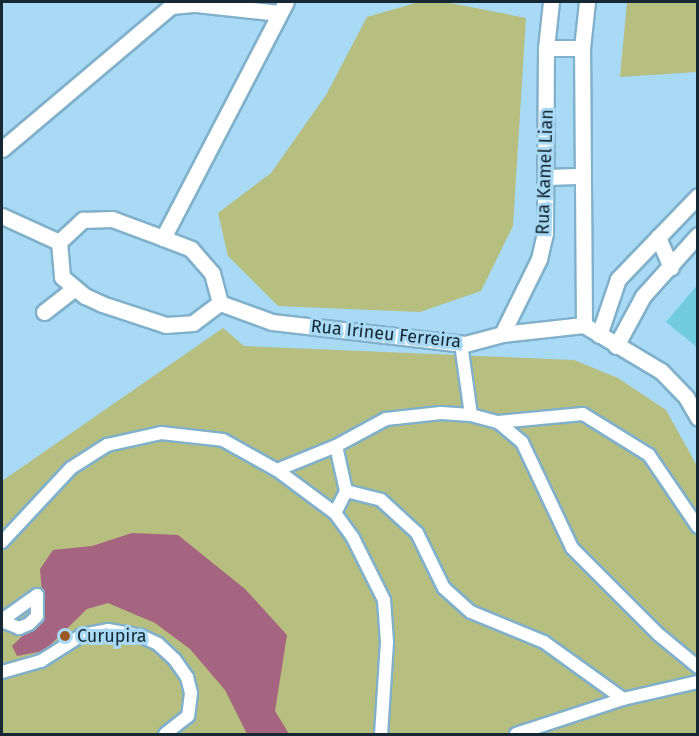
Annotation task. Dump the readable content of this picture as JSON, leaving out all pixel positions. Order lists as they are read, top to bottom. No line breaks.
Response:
{"streets":{"street":["Rua Kamel Lian","Rua Irineu Ferreira"]},"crossings":[["Rua Kamel Lian","Rua Irineu Ferreira"]],"places":["Curupira"]}
